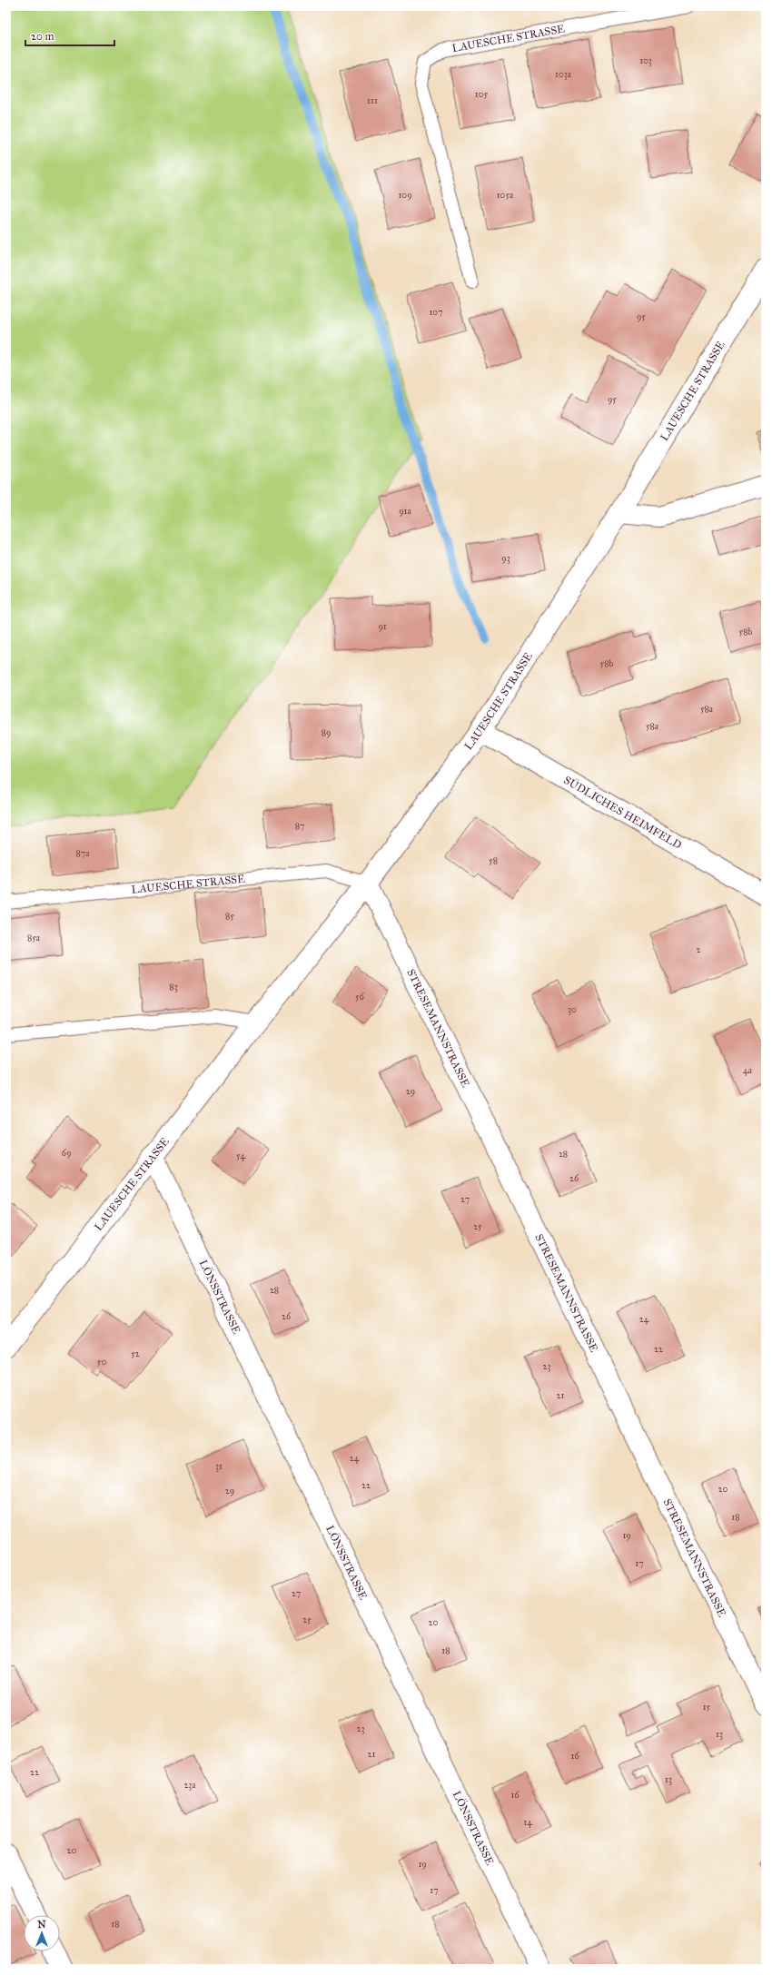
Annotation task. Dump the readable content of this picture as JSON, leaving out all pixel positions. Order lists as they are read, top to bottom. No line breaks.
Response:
{"streets":{"street":["LAUESCHE STRASSE","SÜDLICHES HEIMFELD","STRESEMANNSTRASSE","LÖNSSTRASSE"]},"crossings":[["LAUESCHE STRASSE","SÜDLICHES HEIMFELD"],["LAUESCHE STRASSE","STRESEMANNSTRASSE"],["LAUESCHE STRASSE","LÖNSSTRASSE"]],"house_numbers":["103","103a","105","111","109","105a","107","95","95","91a","93","91","58b","58b","58a","58a","89","87","87a","58","85","85a","2","83","56","30","4a","29","69","28","54","26","27","25","28","26","24","22","52","50","23","21","24","31","22","20","29","18","19","17","27","25","20","18","15","23","13","21","16","22","13","23a","16","14","20","19","17","18"],"scale_bar":"20 m","north":"top"}
